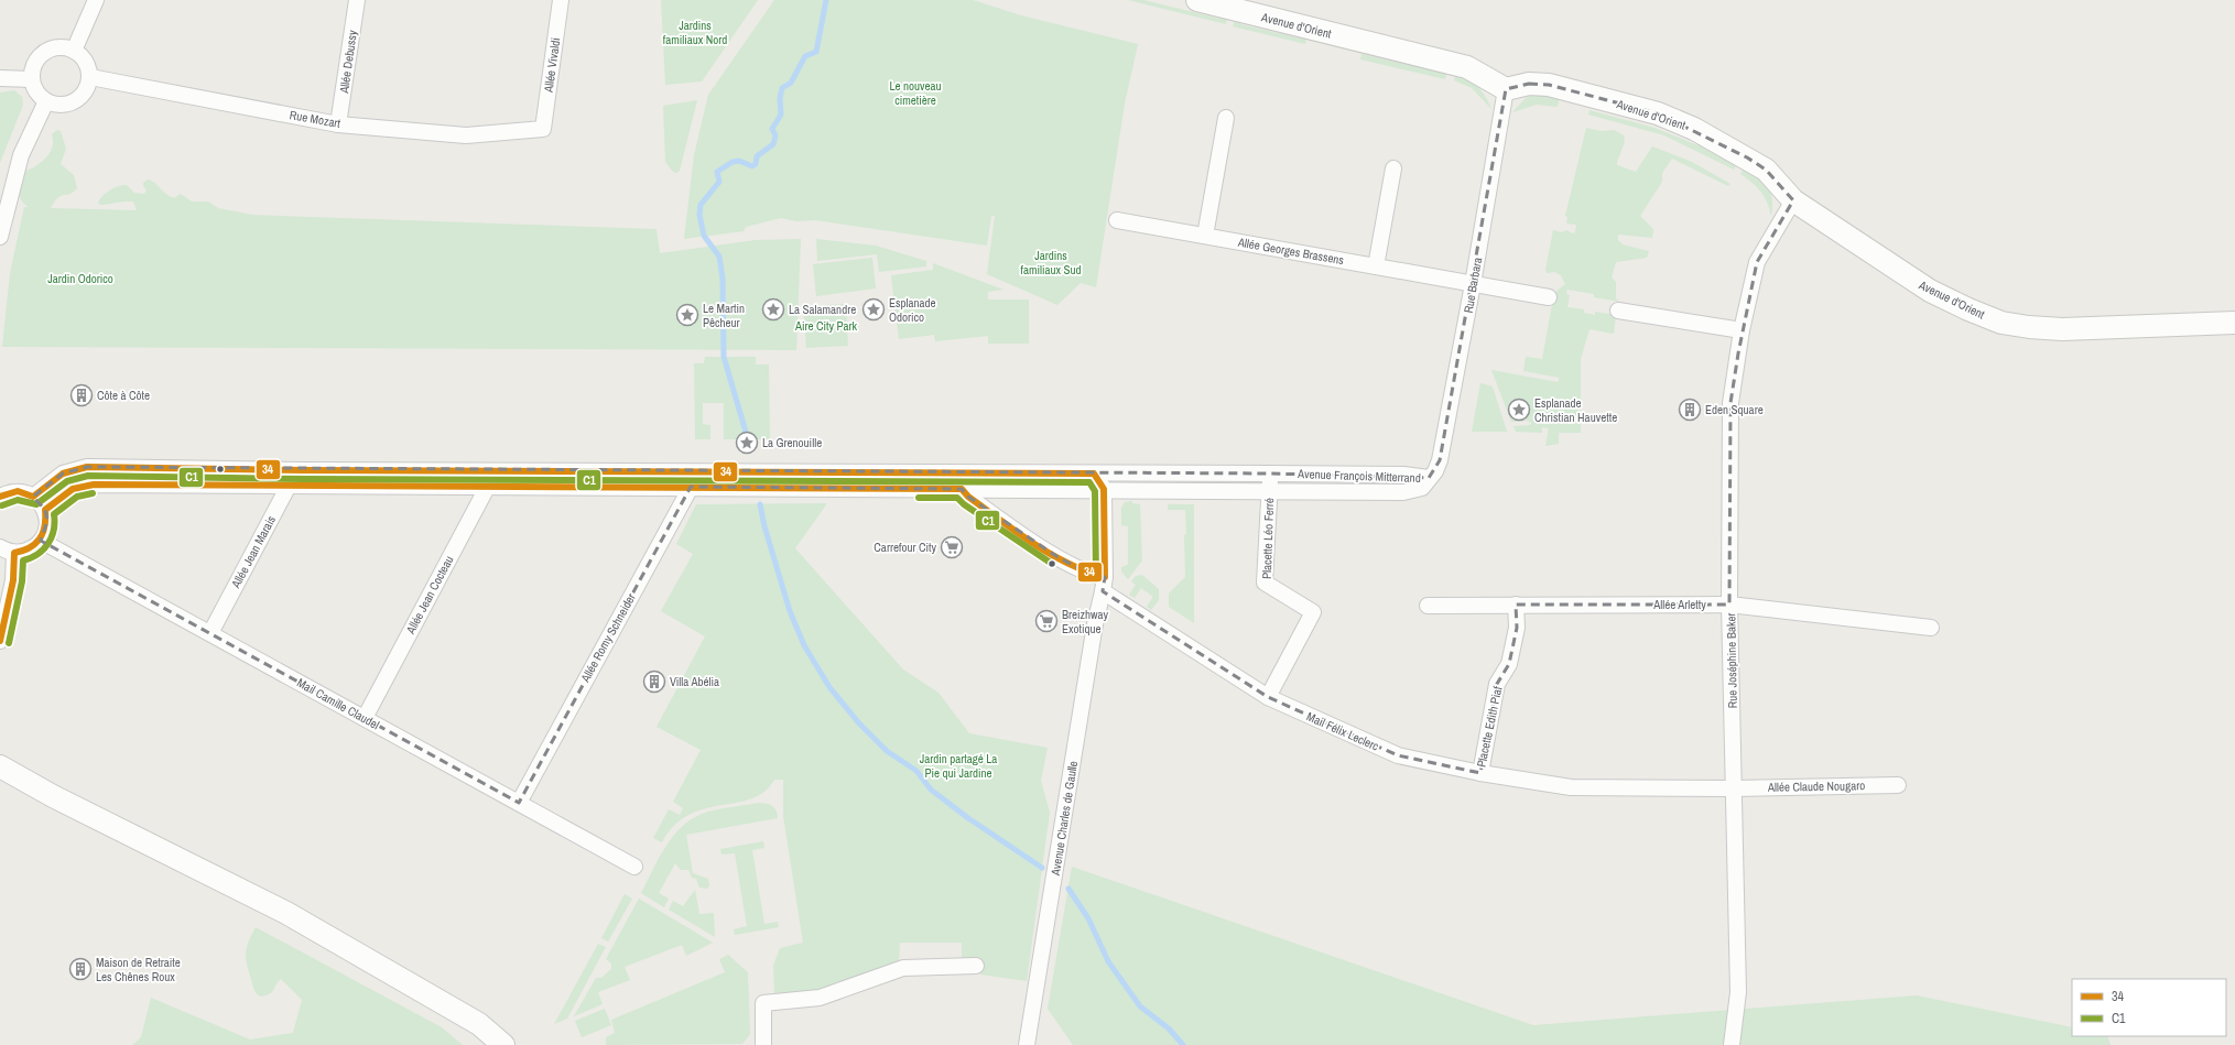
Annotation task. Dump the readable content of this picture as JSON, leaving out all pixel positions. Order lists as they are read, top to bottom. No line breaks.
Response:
{"streets":{"street":["Avenue d'Orient","Allée Debussy","Allée Vivaldi","Rue Mozart","Allée Georges Brassens","Rue Barbara","Avenue François Mitterrand","Placette Léo Ferré","Allée Jean Marais","Allée Jean Cocteau","Allée Arletty","Allée Romy Schneider","Rue Joséphine Baker","Mail Camille Claudel","Placette Edith Piaf","Mail Félix Leclerc","Allée Claude Nougaro","Avenue Charles de Gaulle"]},"crossings":[["Avenue d'Orient","Rue Barbara"],["Avenue d'Orient","Rue Joséphine Baker"],["Allée Debussy","Rue Mozart"],["Allée Vivaldi","Rue Mozart"],["Allée Georges Brassens","Rue Barbara"],["Rue Barbara","Avenue François Mitterrand"],["Avenue François Mitterrand","Placette Léo Ferré"],["Avenue François Mitterrand","Allée Jean Marais"],["Avenue François Mitterrand","Allée Jean Cocteau"],["Avenue François Mitterrand","Allée Romy Schneider"],["Avenue François Mitterrand","Mail Félix Leclerc"],["Placette Léo Ferré","Mail Félix Leclerc"],["Allée Jean Marais","Mail Camille Claudel"],["Allée Jean Cocteau","Mail Camille Claudel"],["Allée Arletty","Rue Joséphine Baker"],["Allée Arletty","Placette Edith Piaf"],["Allée Romy Schneider","Mail Camille Claudel"],["Rue Joséphine Baker","Mail Félix Leclerc"],["Rue Joséphine Baker","Allée Claude Nougaro"],["Placette Edith Piaf","Mail Félix Leclerc"],["Mail Félix Leclerc","Allée Claude Nougaro"],["Mail Félix Leclerc","Avenue Charles de Gaulle"]],"parks":["Jardins familiaux Nord","Le nouveau cimetière","Jardins familiaux Sud","Jardin Odorico","Aire City Park","Jardin partagé La Pie qui Jardine"],"places":{"place":["La Salamandre","Esplanade Odorico","Le Martin Pêcheur","Esplanade Christian Hauvette","La Grenouille"],"building":["Côte à Côte","Eden Square","Villa Abélia","Maison de Retraite Les Chênes Roux"],"supermarket":["Carrefour City","Breizhway Exotique"]},"lines":["transit line 34","transit line C1"],"legend":["34","C1"]}
